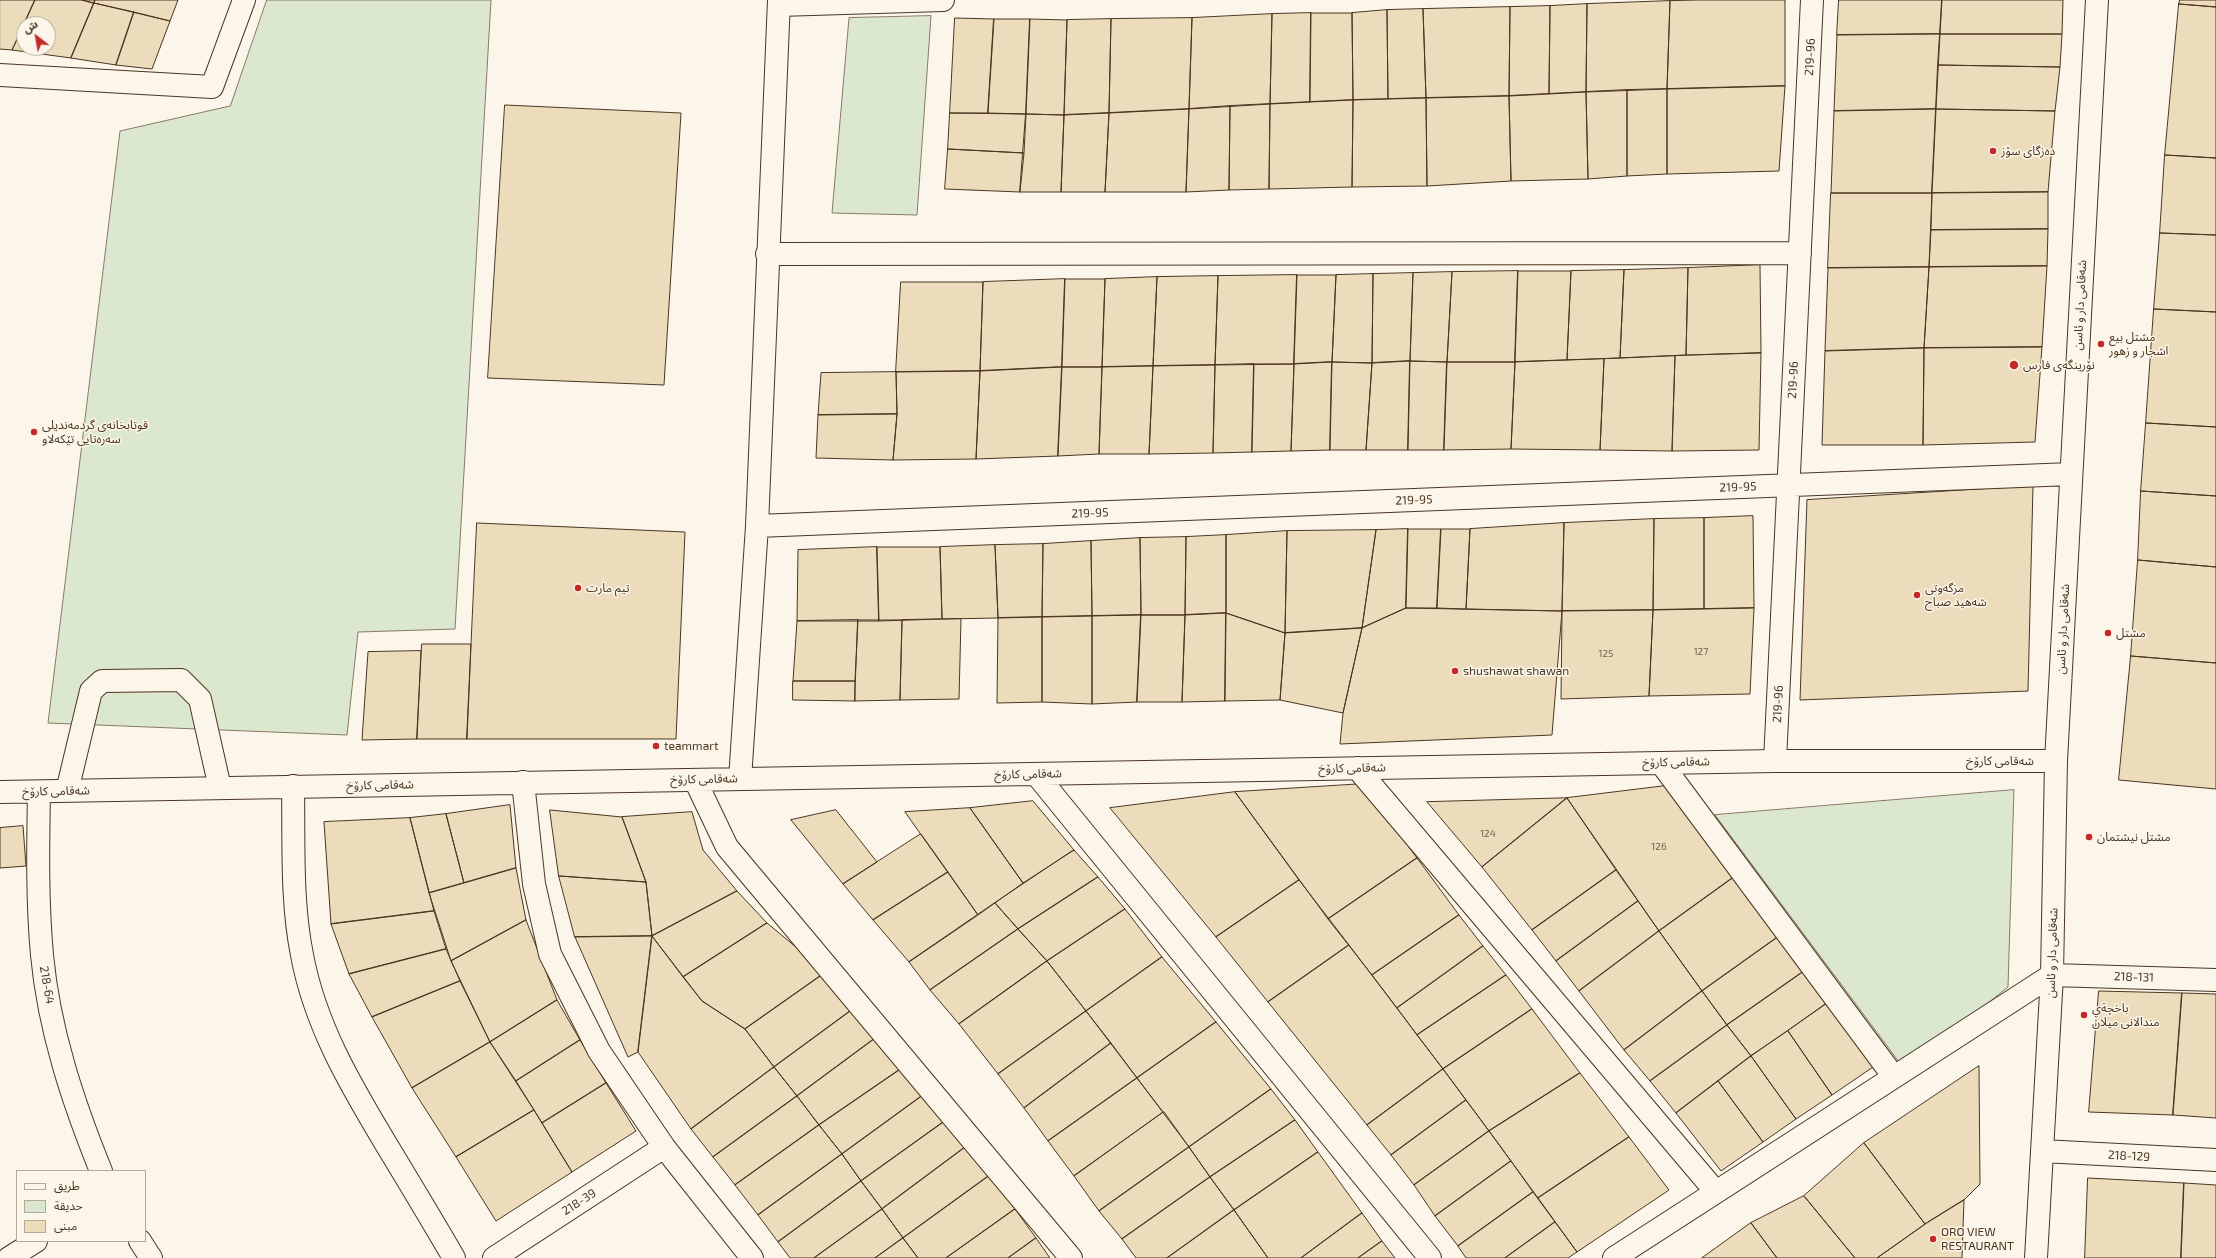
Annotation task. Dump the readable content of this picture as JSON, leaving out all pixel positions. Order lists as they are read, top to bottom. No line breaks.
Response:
{"streets":{"street":["219-96","شەقامی دار و ئاسن","219-95","شەقامی کارۆخ","218-131","218-64","218-129","218-39"]},"crossings":[["219-96","219-95"],["219-96","شەقامی کارۆخ"],["شەقامی دار و ئاسن","219-95"],["شەقامی دار و ئاسن","شەقامی کارۆخ"],["شەقامی دار و ئاسن","218-131"],["شەقامی دار و ئاسن","218-129"],["شەقامی کارۆخ","218-64"]],"places":["دەزگای سۆز","مشتل بيع اشجار و زهور","نۆرینگەی فارس","قوتابخانەی گردمەندیلی سەرەتایی تێكەلاو","تيم مارت","مزگه‌وتی شه‌هید صباح","مشتل","shushawat shawan","teammart","مشتل نيشتمان","باخچةي مندالانى ميلان","ORO VIEW RESTAURANT"],"house_numbers":["127","125","124","126"],"legend":["طريق","حديقة","مبنى"],"north":"top left"}
